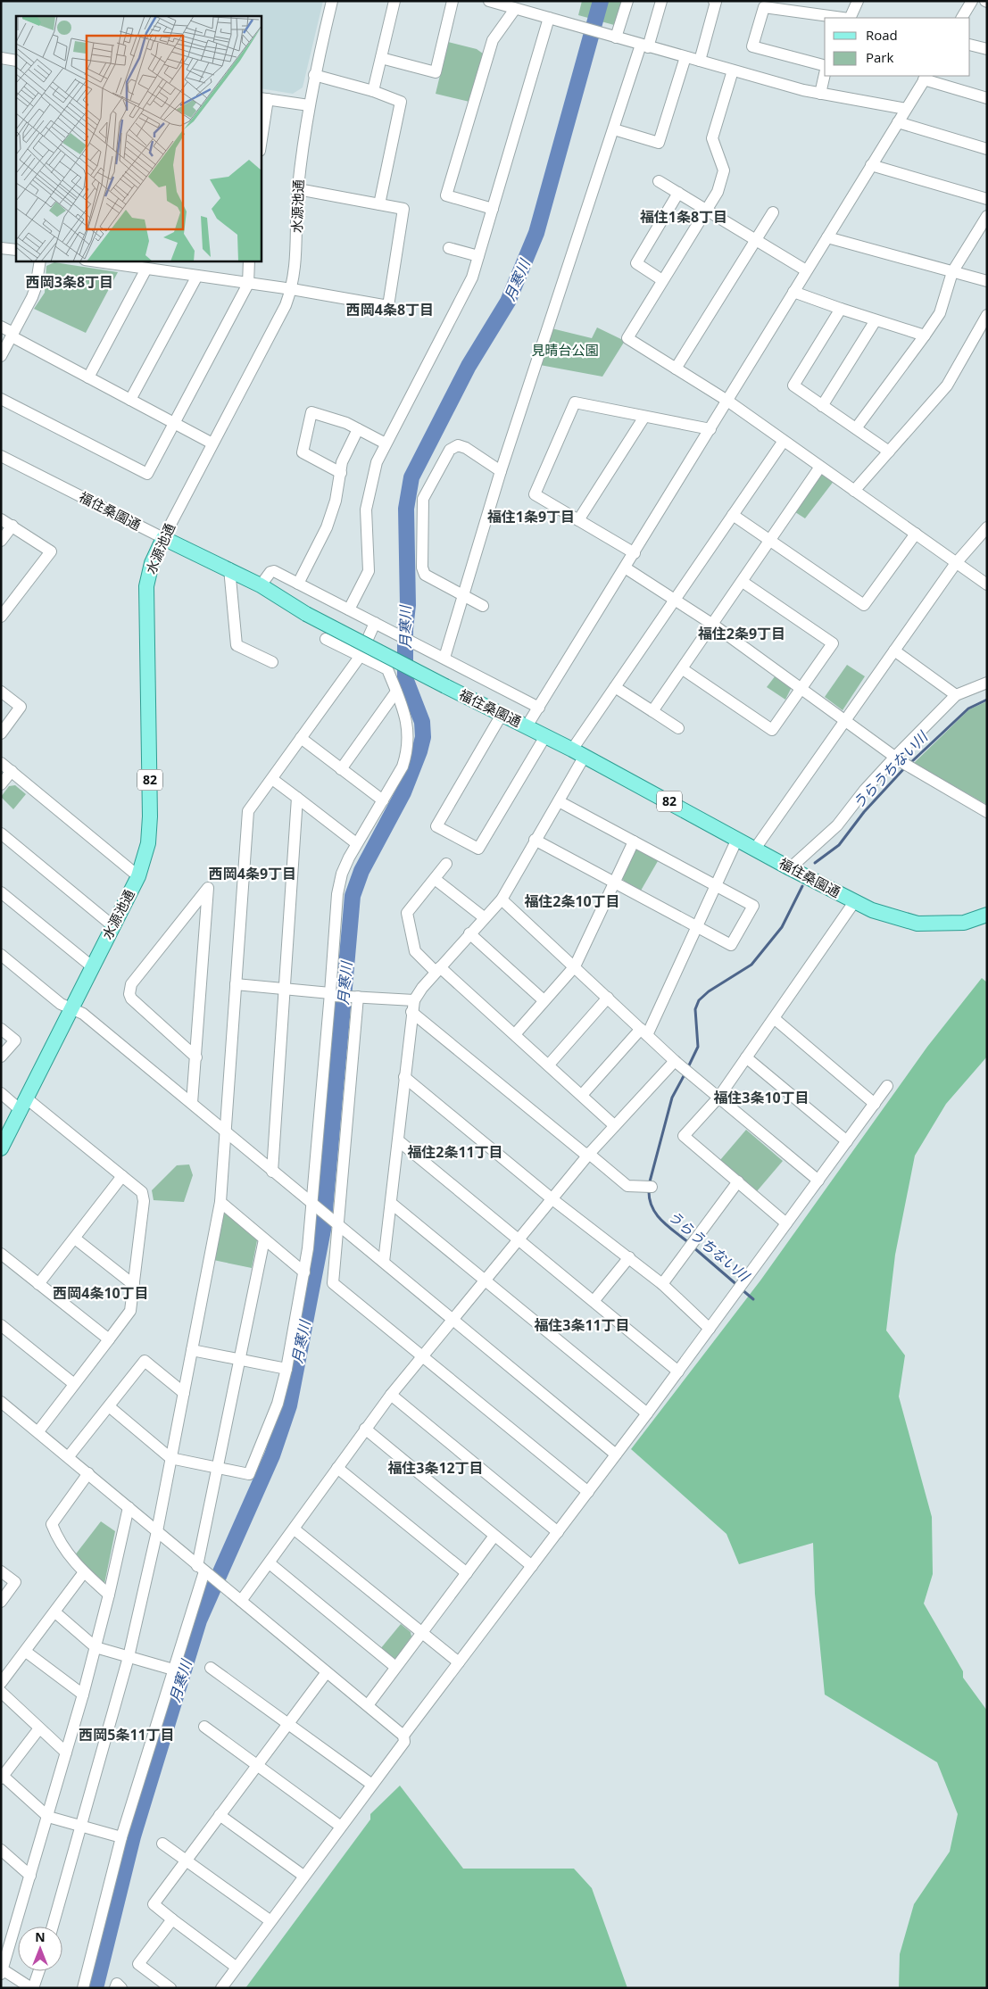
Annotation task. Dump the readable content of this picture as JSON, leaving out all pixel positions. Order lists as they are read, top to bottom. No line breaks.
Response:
{"streets":{"main road":["水源池通","福住桑園通","82"]},"crossings":[["水源池通","福住桑園通"]],"districts":["福住1条8丁目","西岡3条8丁目","西岡4条8丁目","福住1条9丁目","福住2条9丁目","西岡4条9丁目","福住2条10丁目","福住3条10丁目","福住2条11丁目","西岡4条10丁目","福住3条11丁目","福住3条12丁目","西岡5条11丁目"],"water":["月寒川","うらうちない川"],"parks":["見晴台公園"],"legend":["Road","Park"],"north":"top"}
